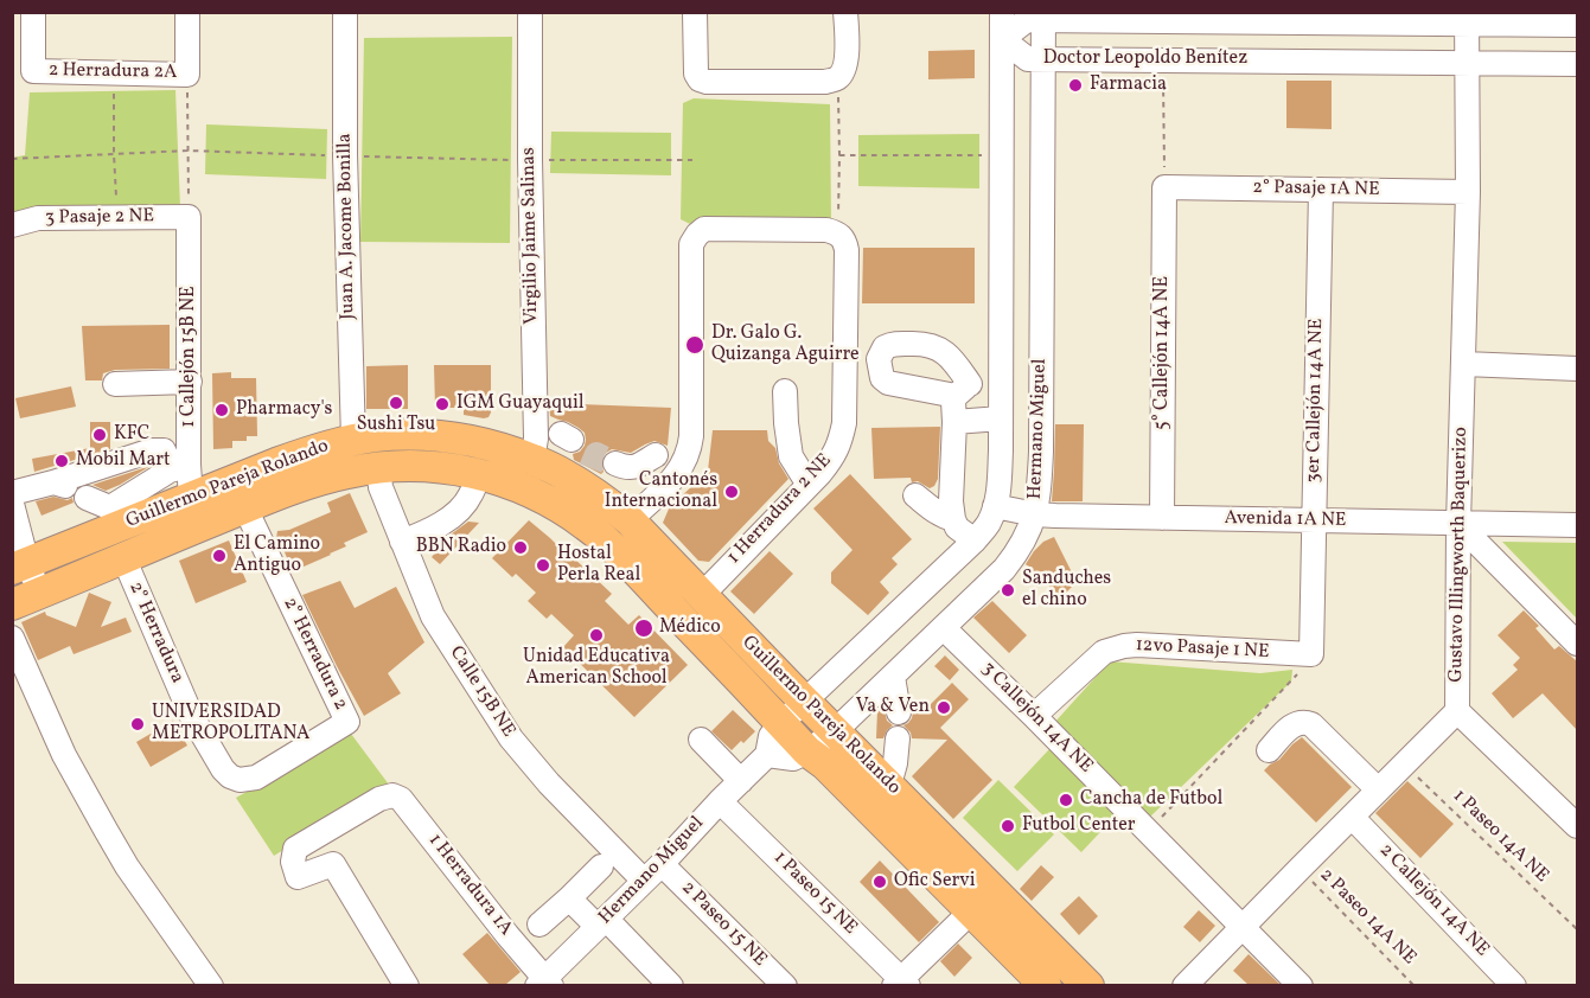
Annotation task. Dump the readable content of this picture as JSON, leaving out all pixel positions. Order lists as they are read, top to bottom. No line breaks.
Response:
{"streets":{"main road":["Guillermo Pareja Rolando"],"street":["Doctor Leopoldo Benítez","2 Herradura 2A","2° Pasaje 1A NE","3 Pasaje 2 NE","Juan A. Jacome Bonilla","Virgilio Jaime Salinas","5° Callejón 14A NE","1 Callejón 15B NE","3er Callejón 14A NE","Hermano Miguel","1 Herradura 2 NE","Avenida 1A NE","Gustavo Illingworth Baquerizo","2° Herradura","12vo Pasaje 1 NE","2° Herradura 2","Calle 15B NE","3 Callejón 14A NE","1 Herradura 1A","1 Paseo 15 NE","2 Callejón 14A NE","2 Paseo 15 NE"],"path":["1 Paseo 14A NE","2 Paseo 14A NE"]},"crossings":[["Doctor Leopoldo Benítez","Hermano Miguel"],["Doctor Leopoldo Benítez","Gustavo Illingworth Baquerizo"],["2 Herradura 2A","3 Pasaje 2 NE"],["2 Herradura 2A","1 Callejón 15B NE"],["2° Pasaje 1A NE","5° Callejón 14A NE"],["2° Pasaje 1A NE","3er Callejón 14A NE"],["2° Pasaje 1A NE","Gustavo Illingworth Baquerizo"],["3 Pasaje 2 NE","1 Callejón 15B NE"],["Juan A. Jacome Bonilla","Guillermo Pareja Rolando"],["Virgilio Jaime Salinas","Guillermo Pareja Rolando"],["5° Callejón 14A NE","Avenida 1A NE"],["1 Callejón 15B NE","Guillermo Pareja Rolando"],["3er Callejón 14A NE","Avenida 1A NE"],["3er Callejón 14A NE","12vo Pasaje 1 NE"],["Hermano Miguel","Guillermo Pareja Rolando"],["Hermano Miguel","Avenida 1A NE"],["Hermano Miguel","Calle 15B NE"],["Hermano Miguel","1 Herradura 1A"],["Hermano Miguel","1 Paseo 15 NE"],["Hermano Miguel","2 Paseo 15 NE"],["Guillermo Pareja Rolando","1 Herradura 2 NE"],["Guillermo Pareja Rolando","2° Herradura"],["Guillermo Pareja Rolando","2° Herradura 2"],["Guillermo Pareja Rolando","Calle 15B NE"],["Avenida 1A NE","Gustavo Illingworth Baquerizo"],["Gustavo Illingworth Baquerizo","3 Callejón 14A NE"],["Gustavo Illingworth Baquerizo","1 Paseo 14A NE"],["Gustavo Illingworth Baquerizo","2 Callejón 14A NE"],["Gustavo Illingworth Baquerizo","2 Paseo 14A NE"],["2° Herradura","2° Herradura 2"],["12vo Pasaje 1 NE","3 Callejón 14A NE"]],"places":["Farmacia","Dr. Galo G. Quizanga Aguirre","Sushi Tsu","IGM Guayaquil","Pharmacy's","KFC","Mobil Mart","Cantonés Internacional","BBN Radio","El Camino Antiguo","Hostal Perla Real","Sanduches el chino","Médico","Unidad Educativa American School","Va & Ven","UNIVERSIDAD METROPOLITANA","Cancha de Futbol","Futbol Center","Ofic Servi"]}
